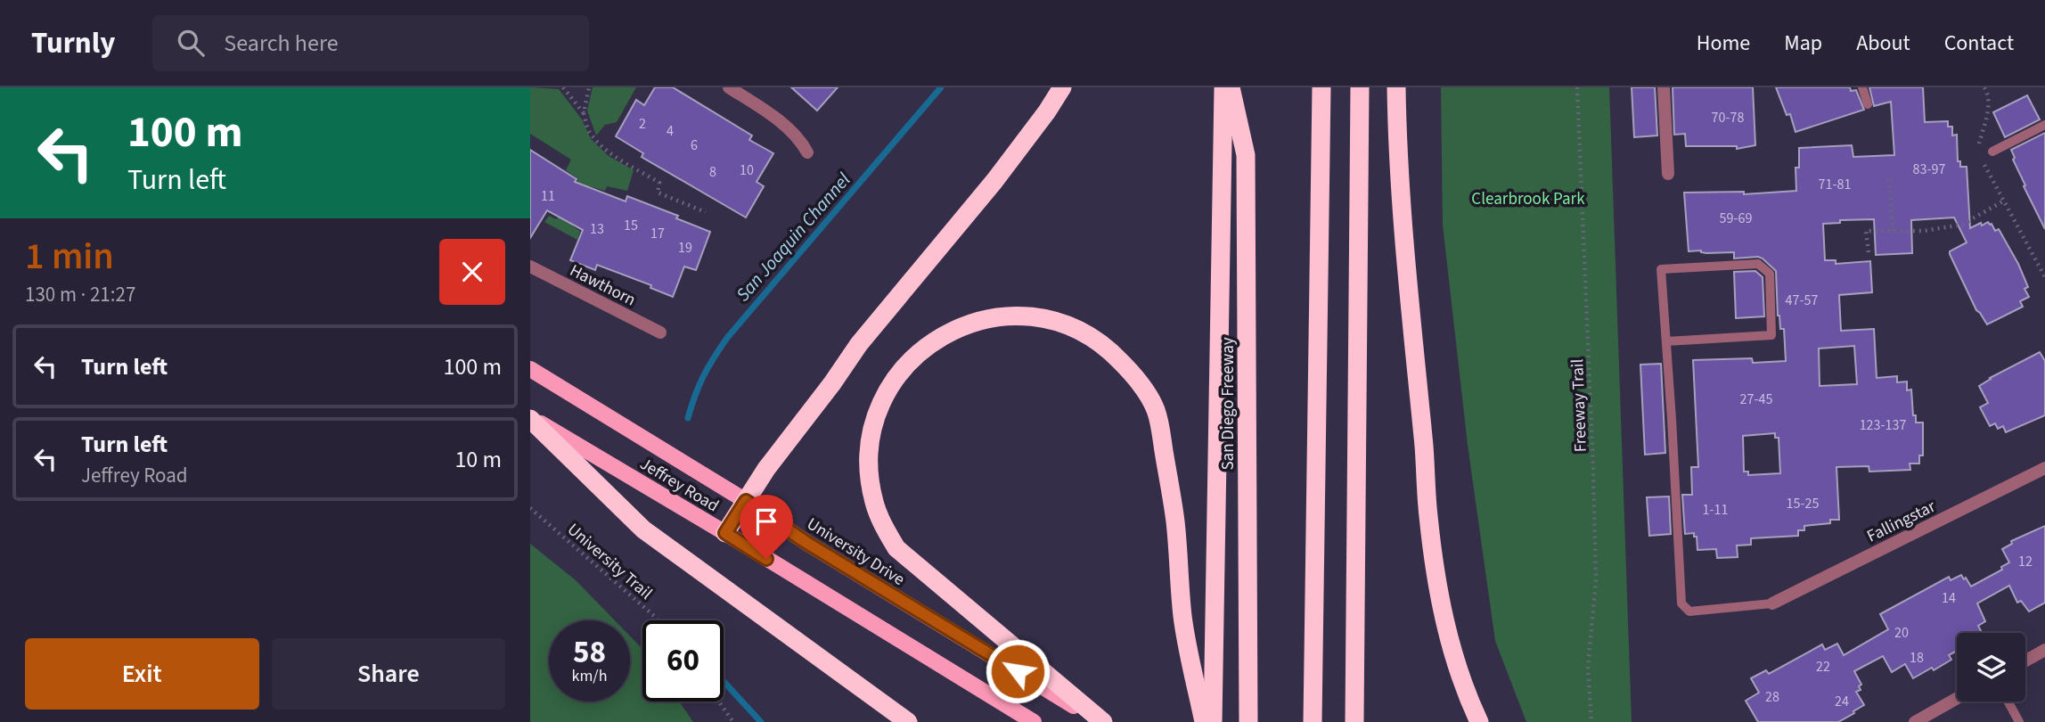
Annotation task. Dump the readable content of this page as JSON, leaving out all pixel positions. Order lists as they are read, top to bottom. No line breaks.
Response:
{"streets":{"highway":["San Diego Freeway"],"main road":["Jeffrey Road","University Drive"],"street":["Hawthorn","Fallingstar"],"path":["Freeway Trail","University Trail"]},"water":["San Joaquin Channel"],"parks":["Clearbrook Park"],"house_numbers":["70-78","2","4","6","83-97","10","8","71-81","11","59-69","15","13","17","19","47-57","27-45","123-137","15-25","1-11","12","14","20","18","22","28","24"],"page":{"header":"Turnly","search":"Search here","nav":["Home","Map","About","Contact"],"turn":["100 m","Turn left"],"heading":["1 min","130 m · 21:27"],"list":[{"name":"Turn left","value":"100 m"},{"name":"Turn left","note":"Jeffrey Road","value":"10 m"}],"speed":"58 km/h","limit":"60","buttons":["Exit","Share"]}}
